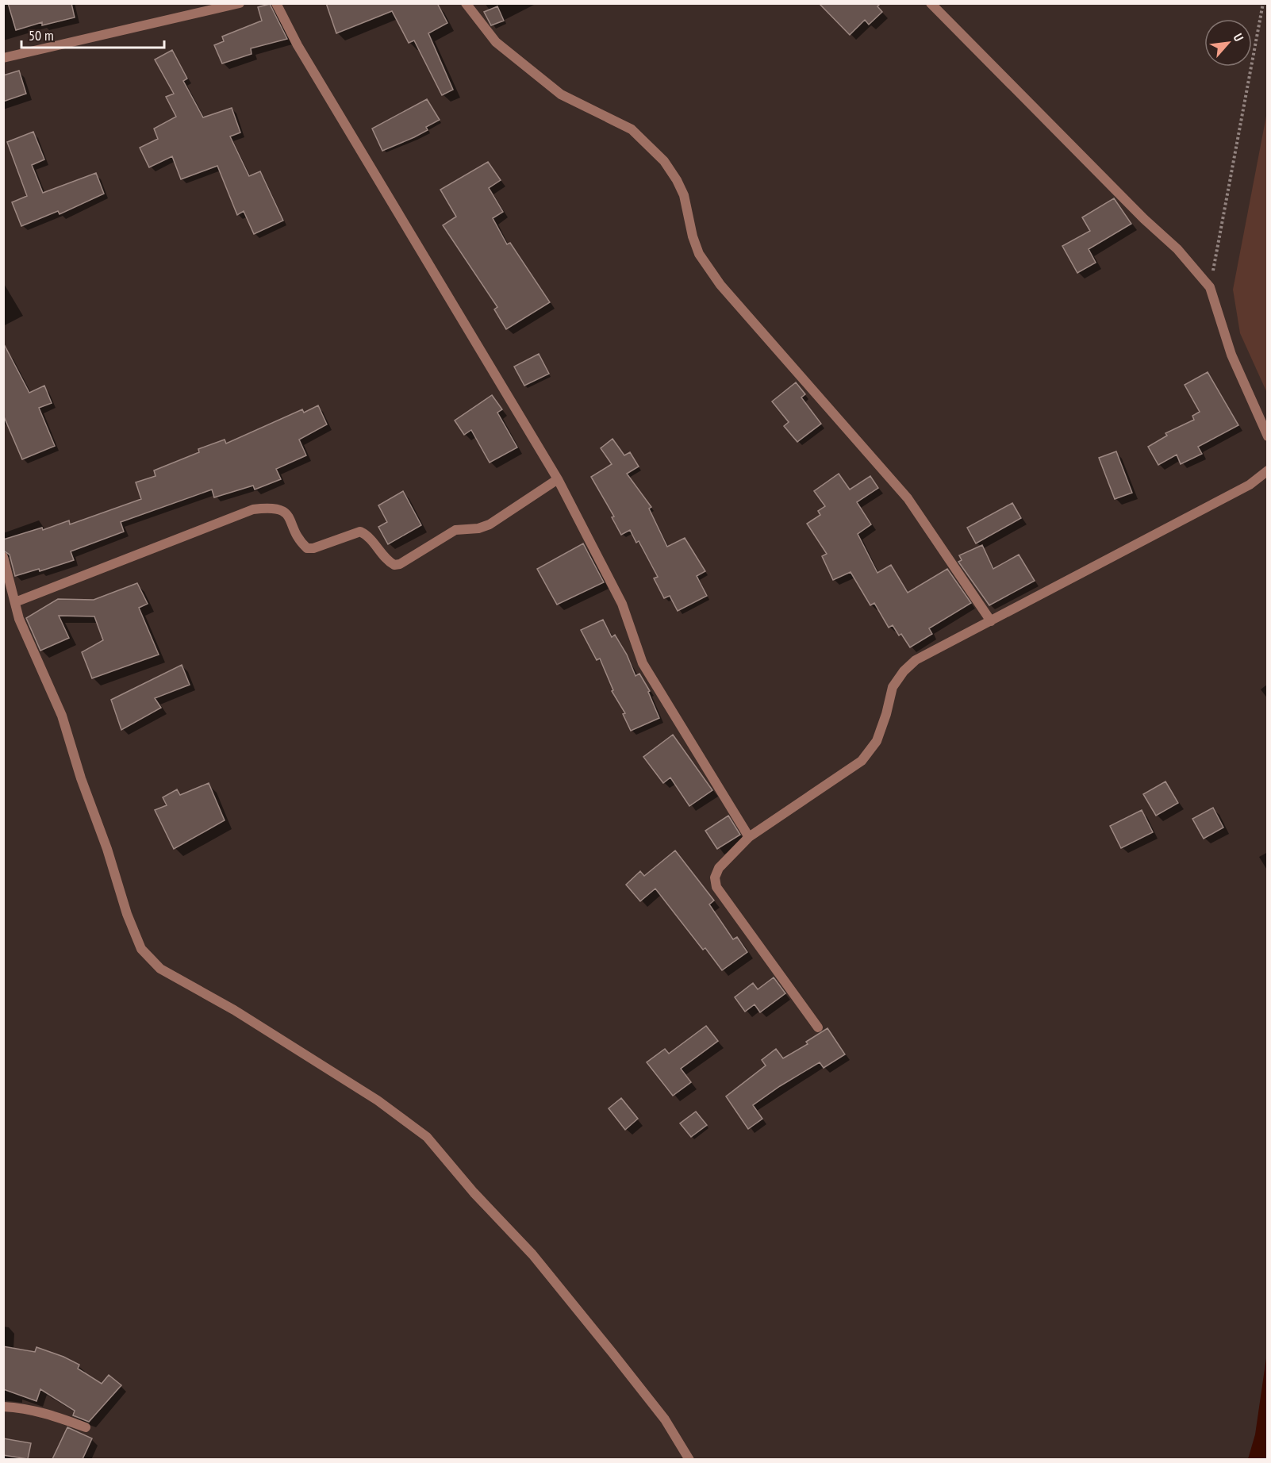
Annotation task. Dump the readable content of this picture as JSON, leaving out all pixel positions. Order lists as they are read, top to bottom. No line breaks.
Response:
{"scale_bar":"50 m","north":"top right"}
